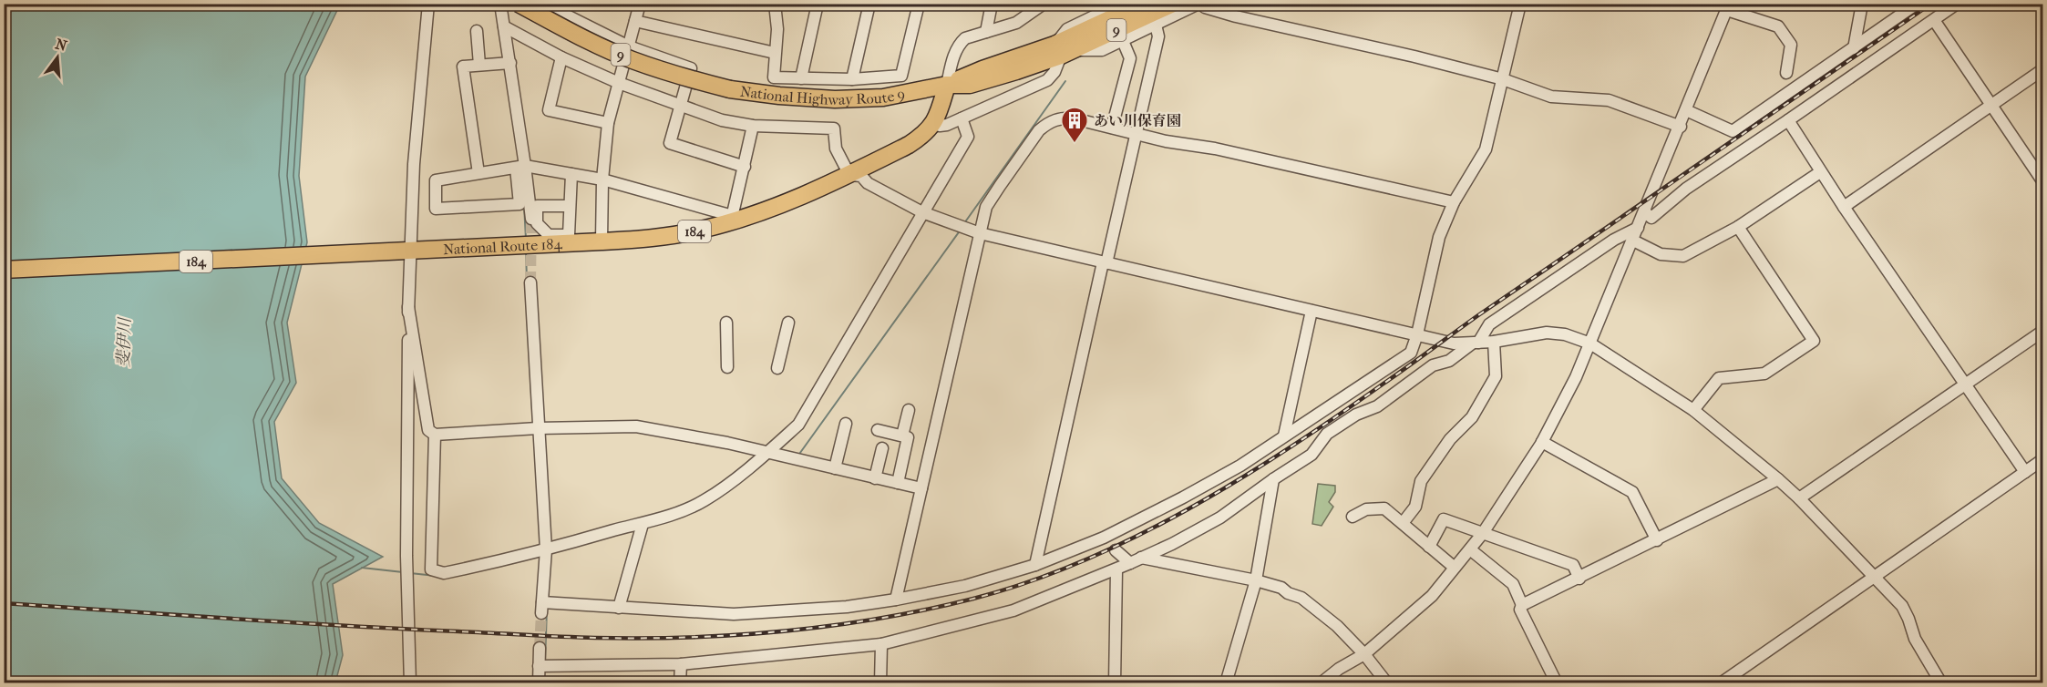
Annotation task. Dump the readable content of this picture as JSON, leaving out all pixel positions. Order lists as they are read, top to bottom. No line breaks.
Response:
{"streets":{"highway":["9","National Highway Route 9","184","National Route 184"]},"crossings":[["National Highway Route 9","National Route 184"]],"water":["斐伊川"],"places":{"building":["あい川保育園"]},"north":"top"}
